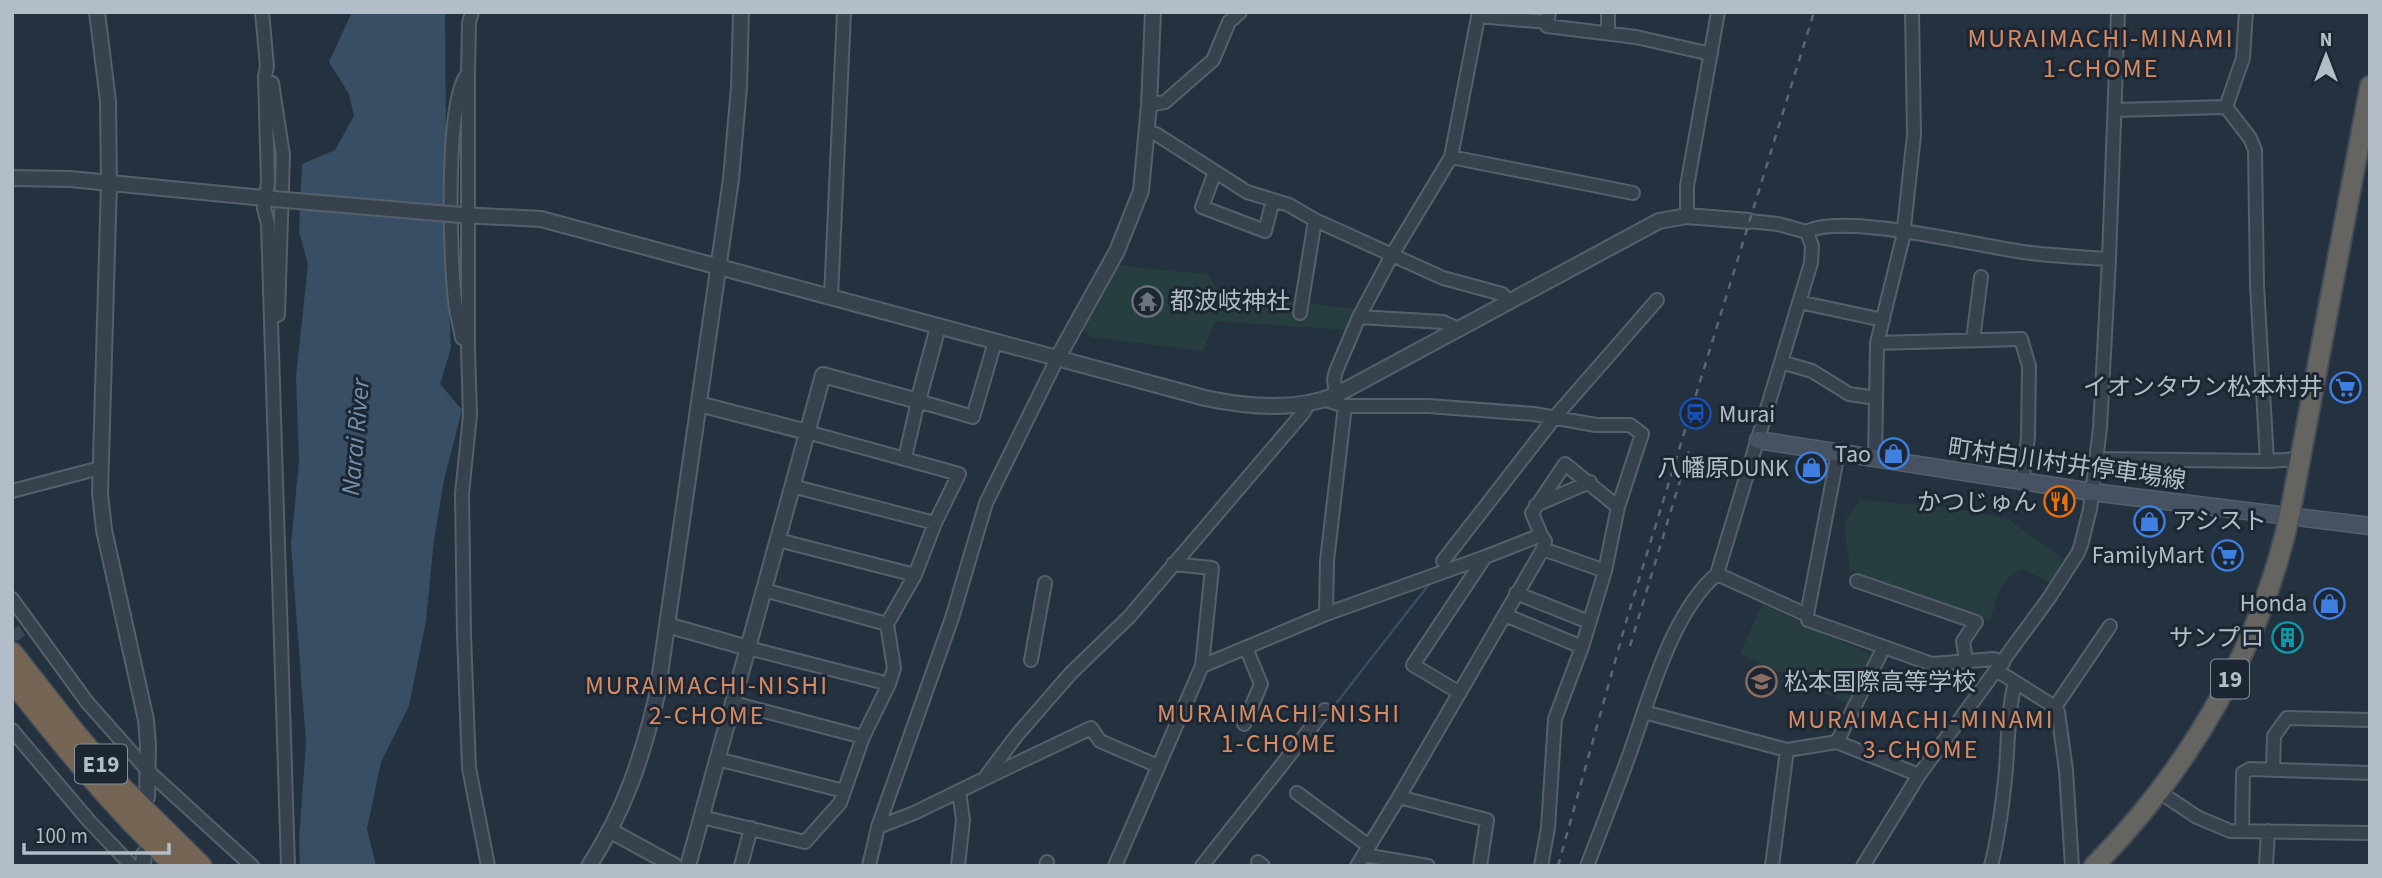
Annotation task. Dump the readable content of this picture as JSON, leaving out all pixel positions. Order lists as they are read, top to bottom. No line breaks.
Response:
{"streets":{"highway":["19","E19"],"main road":["町村白川村井停車場線"]},"crossings":[["町村白川村井停車場線","19"]],"districts":["MURAIMACHI-MINAMI 1-CHOME","MURAIMACHI-NISHI 2-CHOME","MURAIMACHI-NISHI 1-CHOME","MURAIMACHI-MINAMI 3-CHOME"],"water":["Narai River"],"places":{"temple":["都波岐神社"],"supermarket":["イオンタウン松本村井","FamilyMart"],"station":["Murai"],"shop":["Tao","八幡原DUNK","アシスト","Honda"],"restaurant":["かつじゅん"],"building":["サンプロ"],"school or university":["松本国際高等学校"]},"scale_bar":"100 m","north":"top"}
